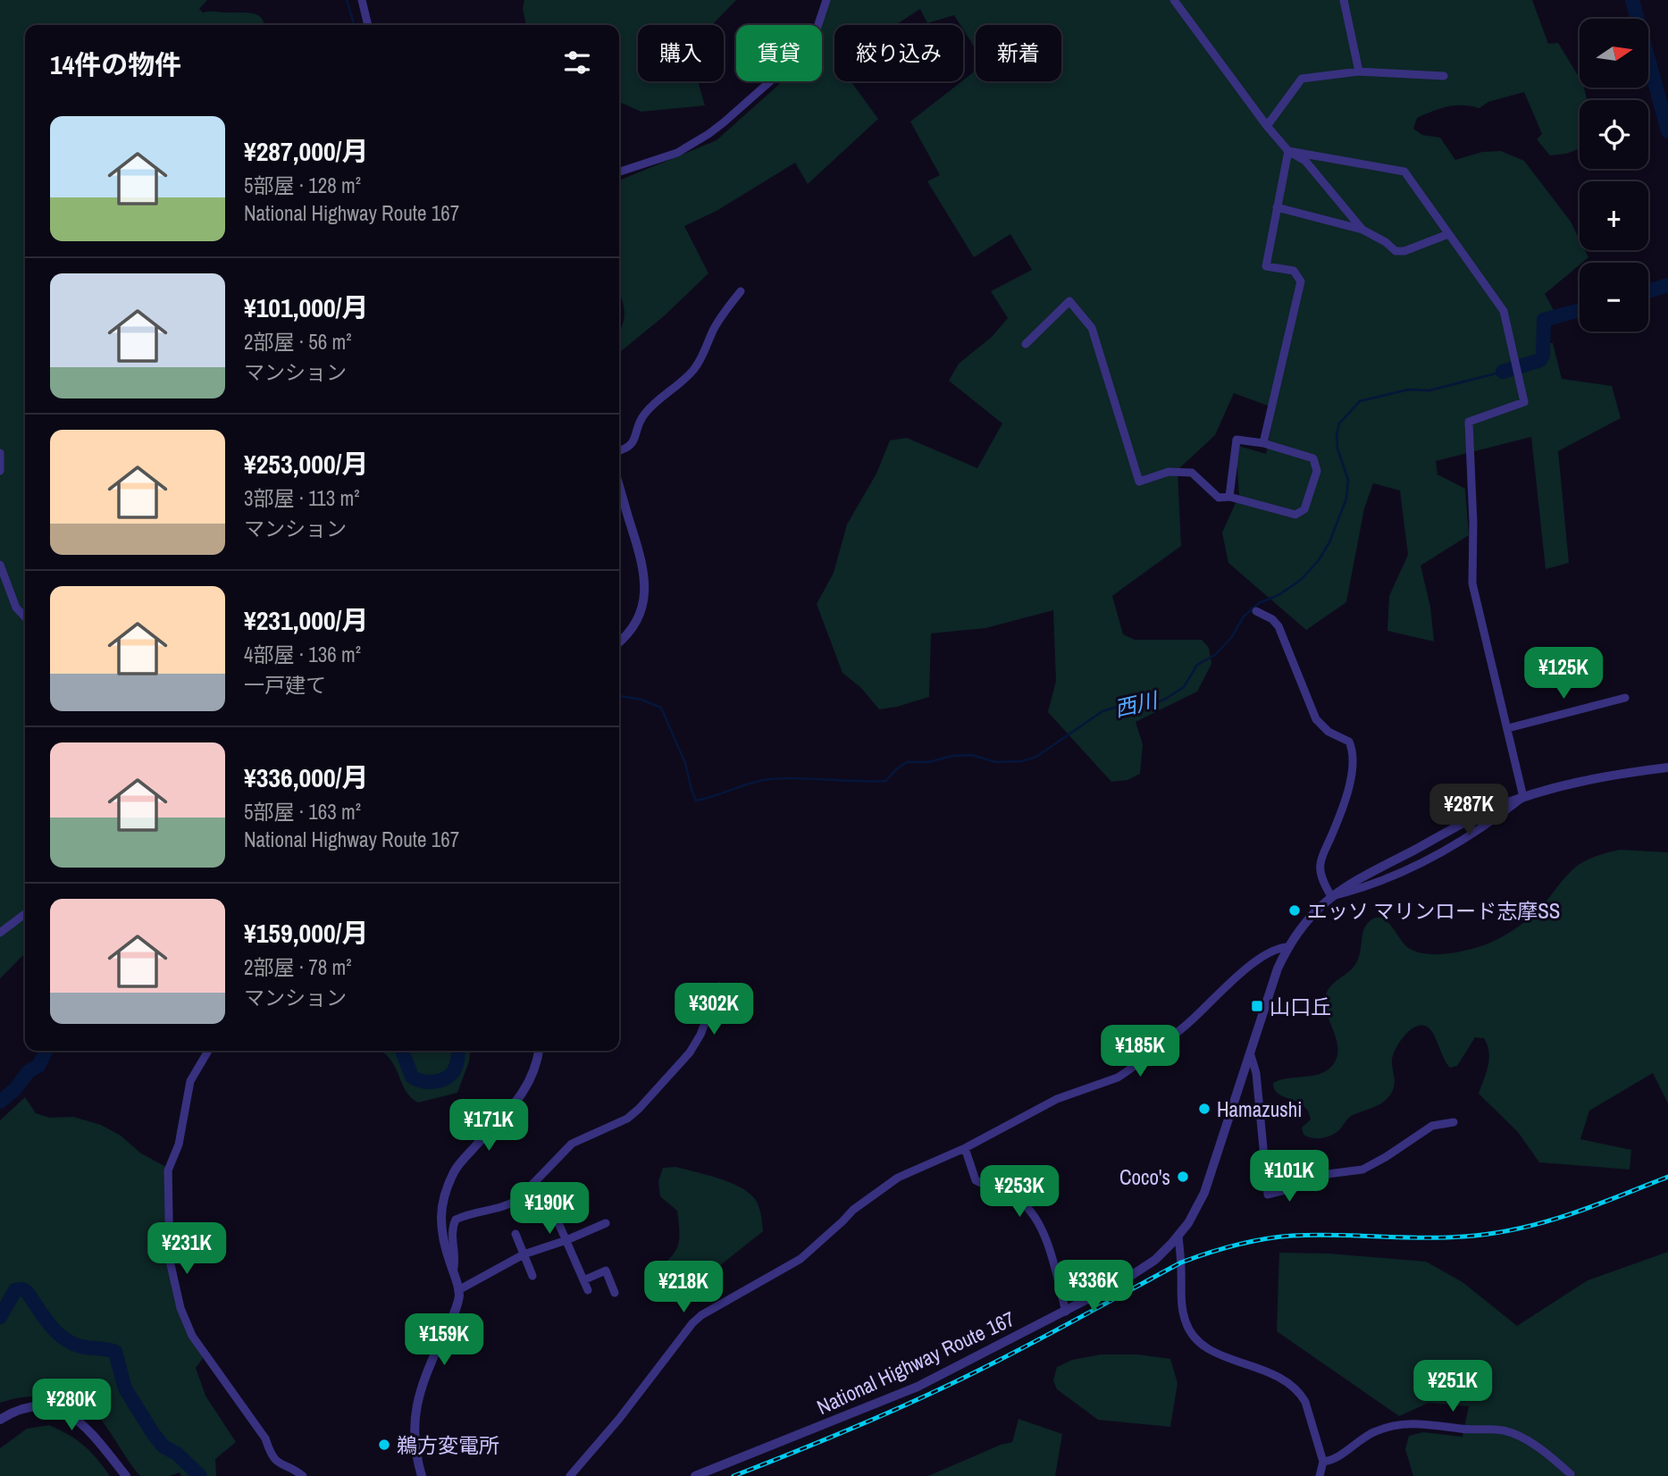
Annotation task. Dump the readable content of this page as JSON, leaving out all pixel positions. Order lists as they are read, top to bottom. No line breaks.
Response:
{"streets":{"street":["National Highway Route 167"]},"water":["西川"],"places":{"other":["エッソ マリンロード志摩SS","Hamazushi","Coco's","鵜方変電所"],"transit":["山口丘"]},"north":"right","page":{"map_buttons":["+","−"],"chip":["購入","賃貸","絞り込み","新着"],"heading":"14件の物件","list":[{"name":"¥287,000/月","note":"5部屋 · 128 m² · National Highway Route 167"},{"name":"¥101,000/月","note":"2部屋 · 56 m² · マンション"},{"name":"¥253,000/月","note":"3部屋 · 113 m² · マンション"},{"name":"¥231,000/月","note":"4部屋 · 136 m² · 一戸建て"},{"name":"¥336,000/月","note":"5部屋 · 163 m² · National Highway Route 167"},{"name":"¥159,000/月","note":"2部屋 · 78 m² · マンション"}],"price":["¥125K","¥287K","¥302K","¥185K","¥171K","¥101K","¥253K","¥190K","¥231K","¥336K","¥218K","¥159K","¥251K","¥280K"]}}
